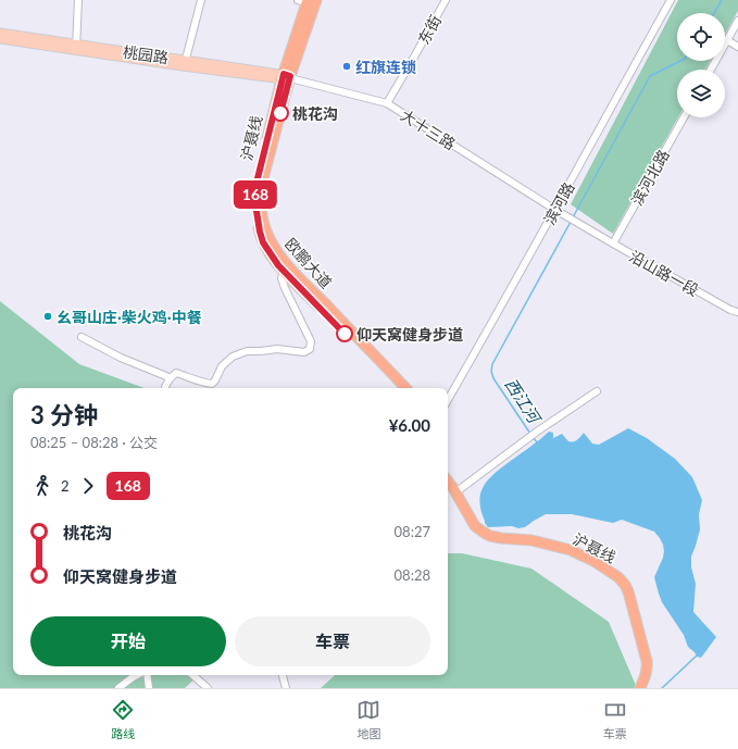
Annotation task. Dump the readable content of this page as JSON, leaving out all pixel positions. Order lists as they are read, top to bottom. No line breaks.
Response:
{"streets":{"highway":["沪聂线","欧鹏大道"],"main road":["桃园路"],"street":["东街","大十三路","滨河北路","滨河路","沿山路一段"]},"crossings":[["东街","大十三路"],["桃园路","大十三路"],["桃园路","沪聂线"],["桃园路","欧鹏大道"],["大十三路","沪聂线"],["大十三路","滨河路"],["大十三路","欧鹏大道"],["大十三路","沿山路一段"],["沪聂线","欧鹏大道"],["滨河北路","沿山路一段"]],"water":["西江河"],"places":["红旗连锁","桃花沟","幺哥山庄·柴火鸡·中餐","仰天窝健身步道"],"lines":["bus line 168"],"page":{"on_map":"168","heading":["3 分钟","08:25 – 08:28 · 公交","¥6.00"],"legs":["2","168"],"list":[{"name":"桃花沟","value":"08:27"},{"name":"仰天窝健身步道","value":"08:28"}],"buttons":["开始","车票"],"tabs":["路线","地图","车票"]}}
